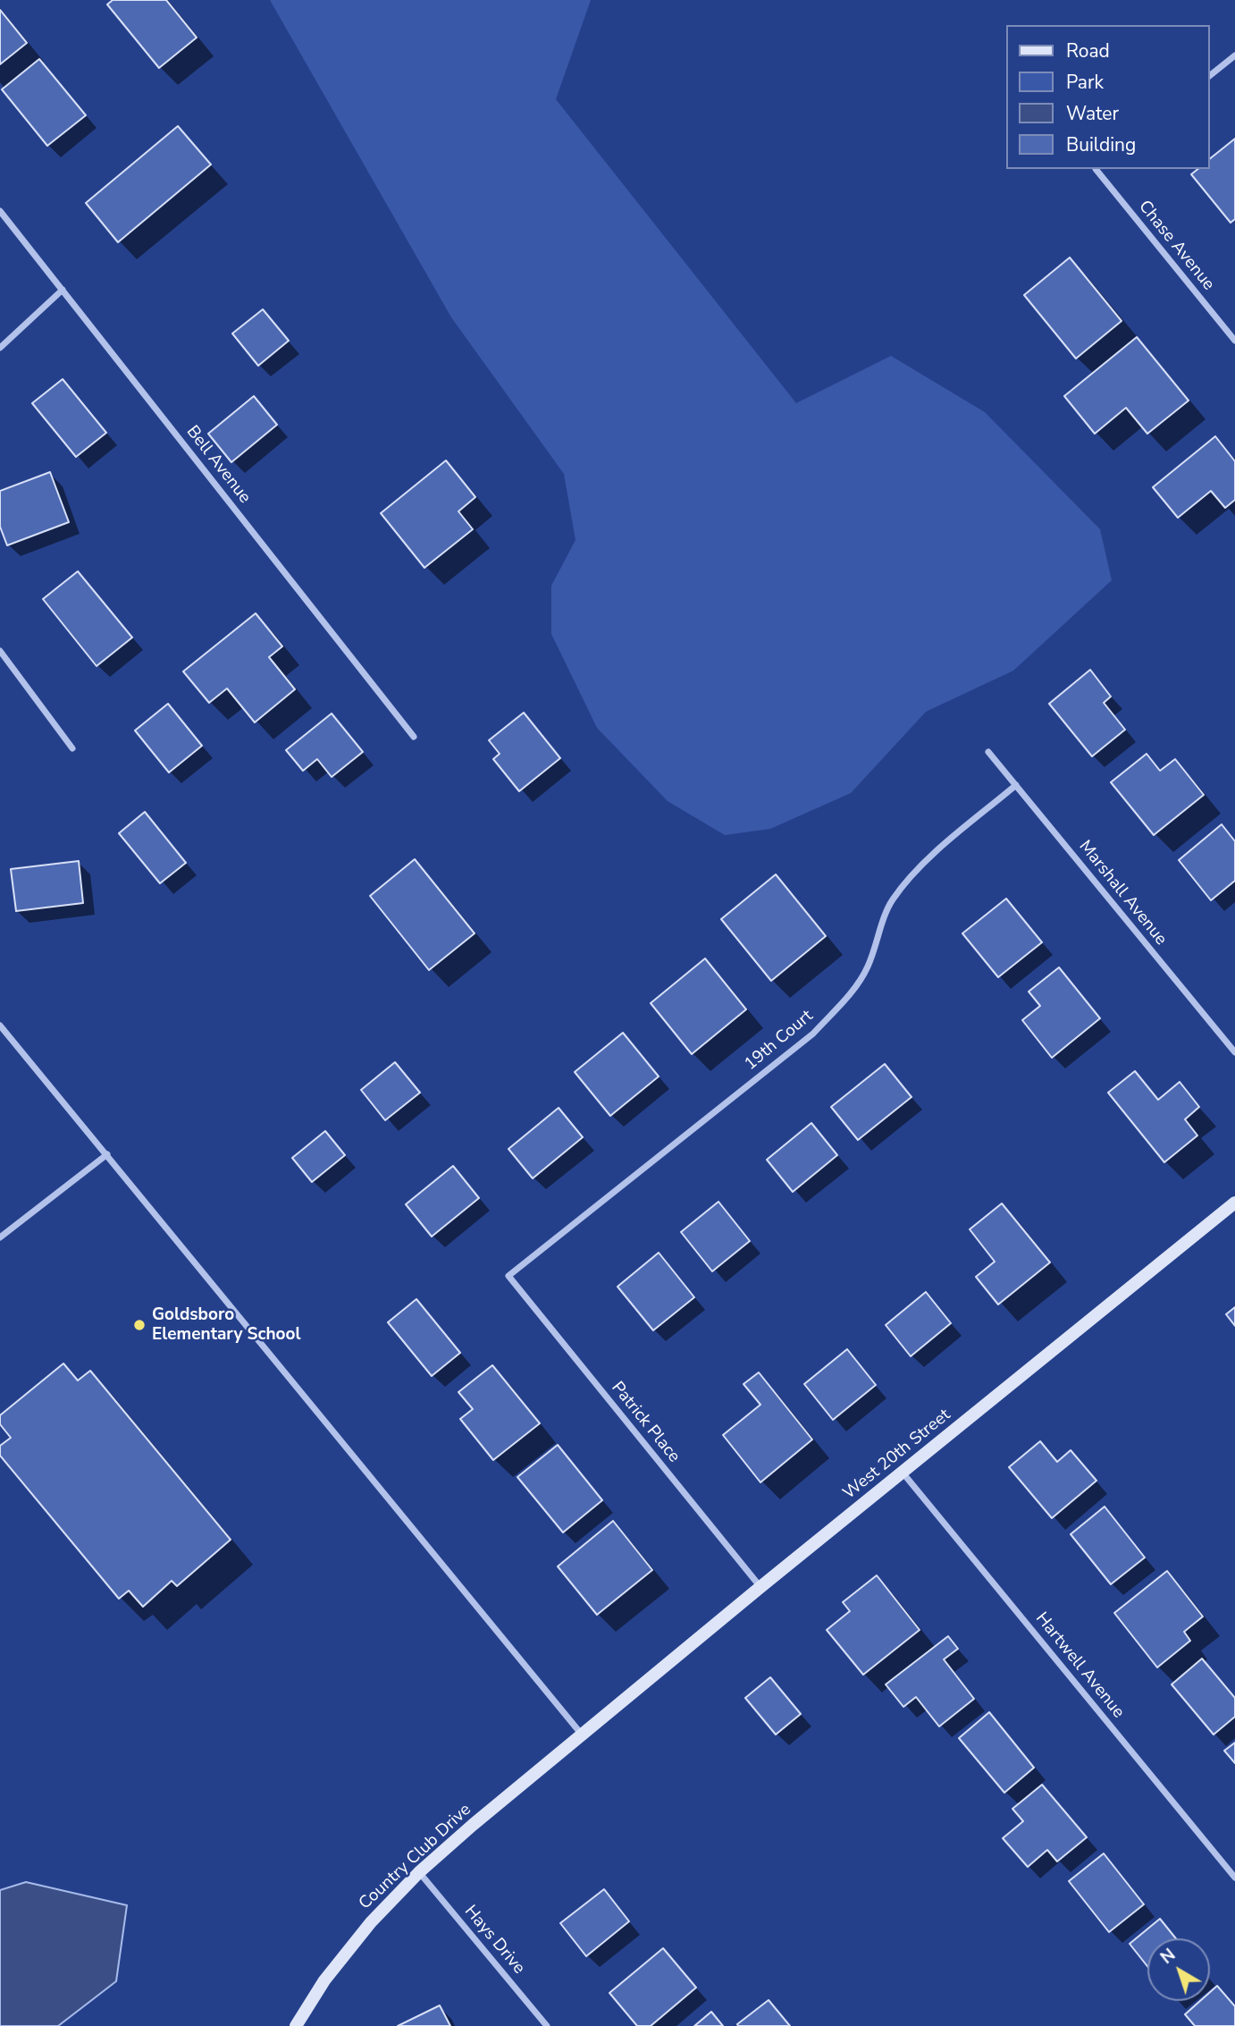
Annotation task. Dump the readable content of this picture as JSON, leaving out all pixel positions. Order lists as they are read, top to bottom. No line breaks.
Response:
{"streets":{"street":["Chase Avenue","Bell Avenue","Marshall Avenue","19th Court","Patrick Place","West 20th Street","Hartwell Avenue","Country Club Drive","Hays Drive"]},"crossings":[["Marshall Avenue","19th Court"],["19th Court","Patrick Place"],["Patrick Place","West 20th Street"],["West 20th Street","Hartwell Avenue"],["West 20th Street","Country Club Drive"],["Country Club Drive","Hays Drive"]],"places":["Goldsboro Elementary School"],"legend":["Road","Park","Water","Building"],"north":"top left"}
